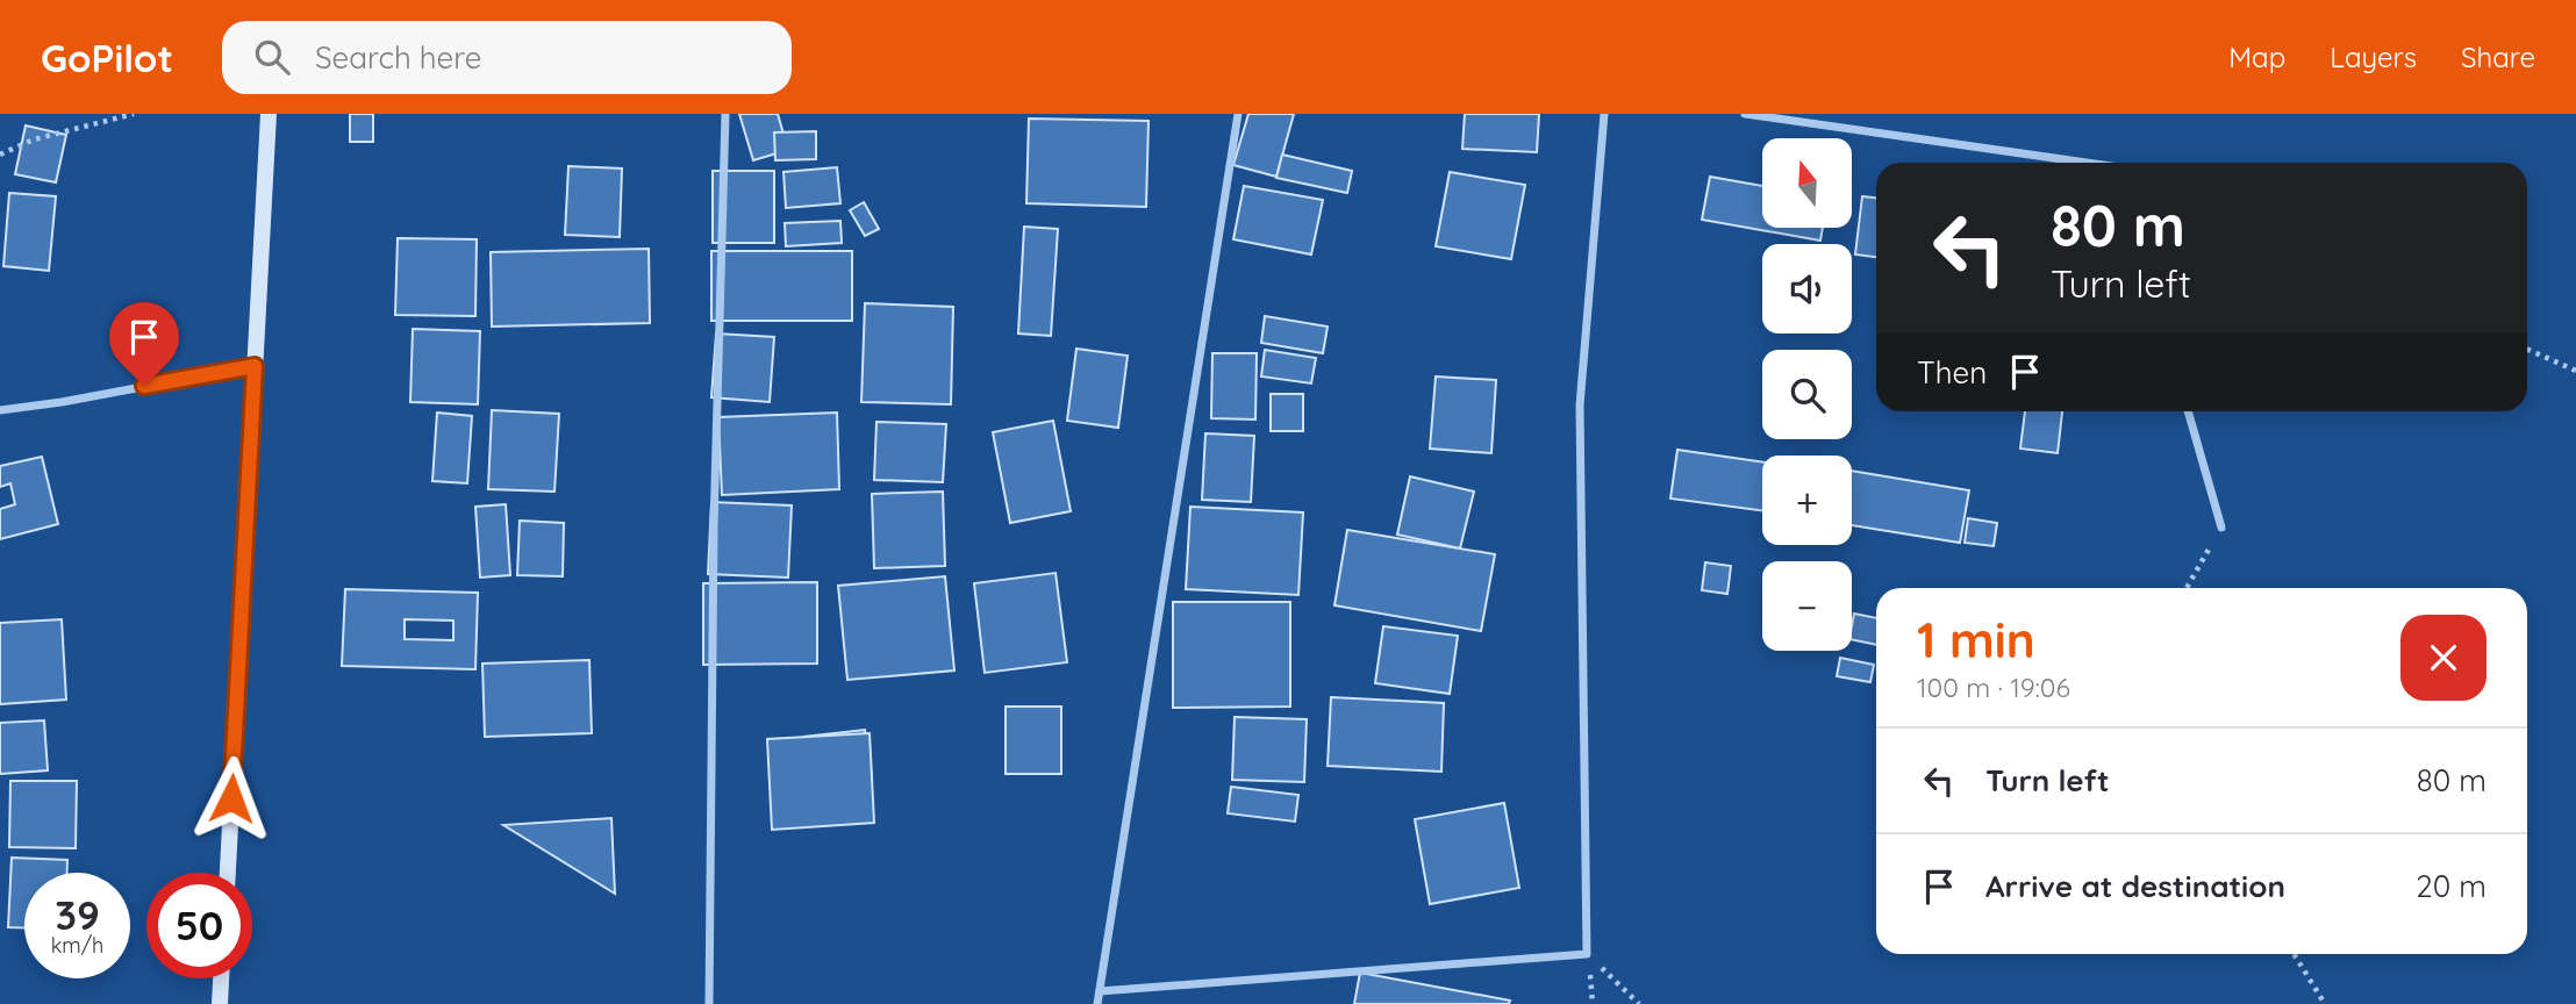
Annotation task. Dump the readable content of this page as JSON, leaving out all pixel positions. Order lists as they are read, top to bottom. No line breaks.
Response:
{"north":"top","page":{"header":"GoPilot","search":"Search here","nav":["Map","Layers","Share"],"map_buttons":["+","−"],"turn":["80 m","Turn left"],"then":"Then","heading":["1 min","100 m · 19:06"],"list":[{"name":"Turn left","value":"80 m"},{"name":"Arrive at destination","value":"20 m"}],"speed":"39 km/h","limit":"50"}}
